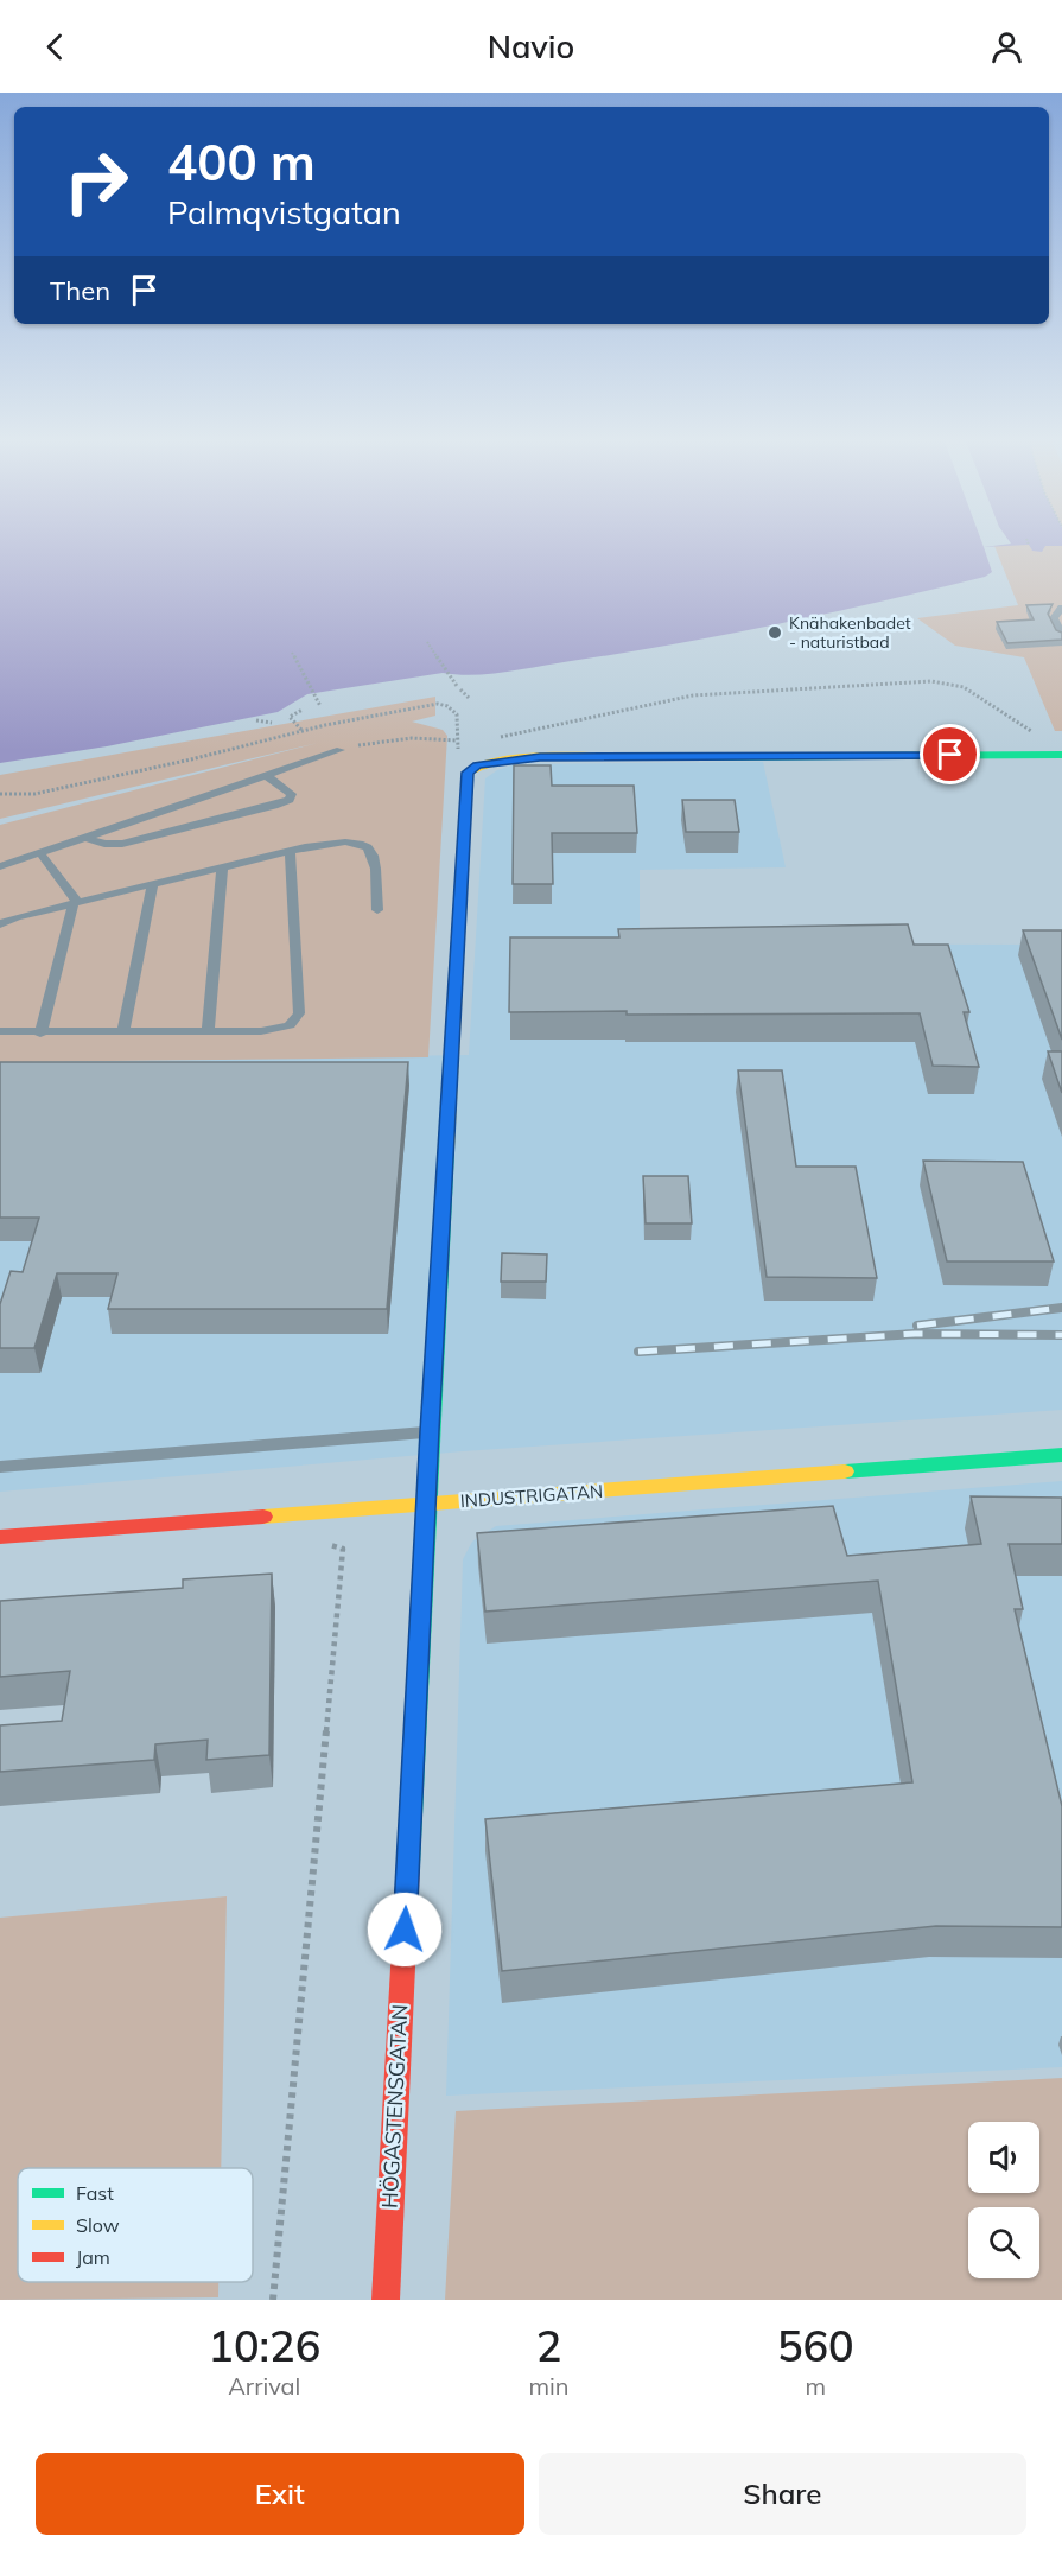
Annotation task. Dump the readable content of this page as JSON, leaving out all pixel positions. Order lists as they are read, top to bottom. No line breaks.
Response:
{"streets":{"street":["INDUSTRIGATAN","HÖGASTENSGATAN"]},"crossings":[["INDUSTRIGATAN","HÖGASTENSGATAN"]],"places":["Knähakenbadet - naturistbad"],"legend":["Fast","Slow","Jam"],"page":{"header":"Navio","turn":["400 m","Palmqvistgatan"],"then":"Then","eta":["10:26","Arrival","2","min","560","m"],"buttons":["Exit","Share"]}}
